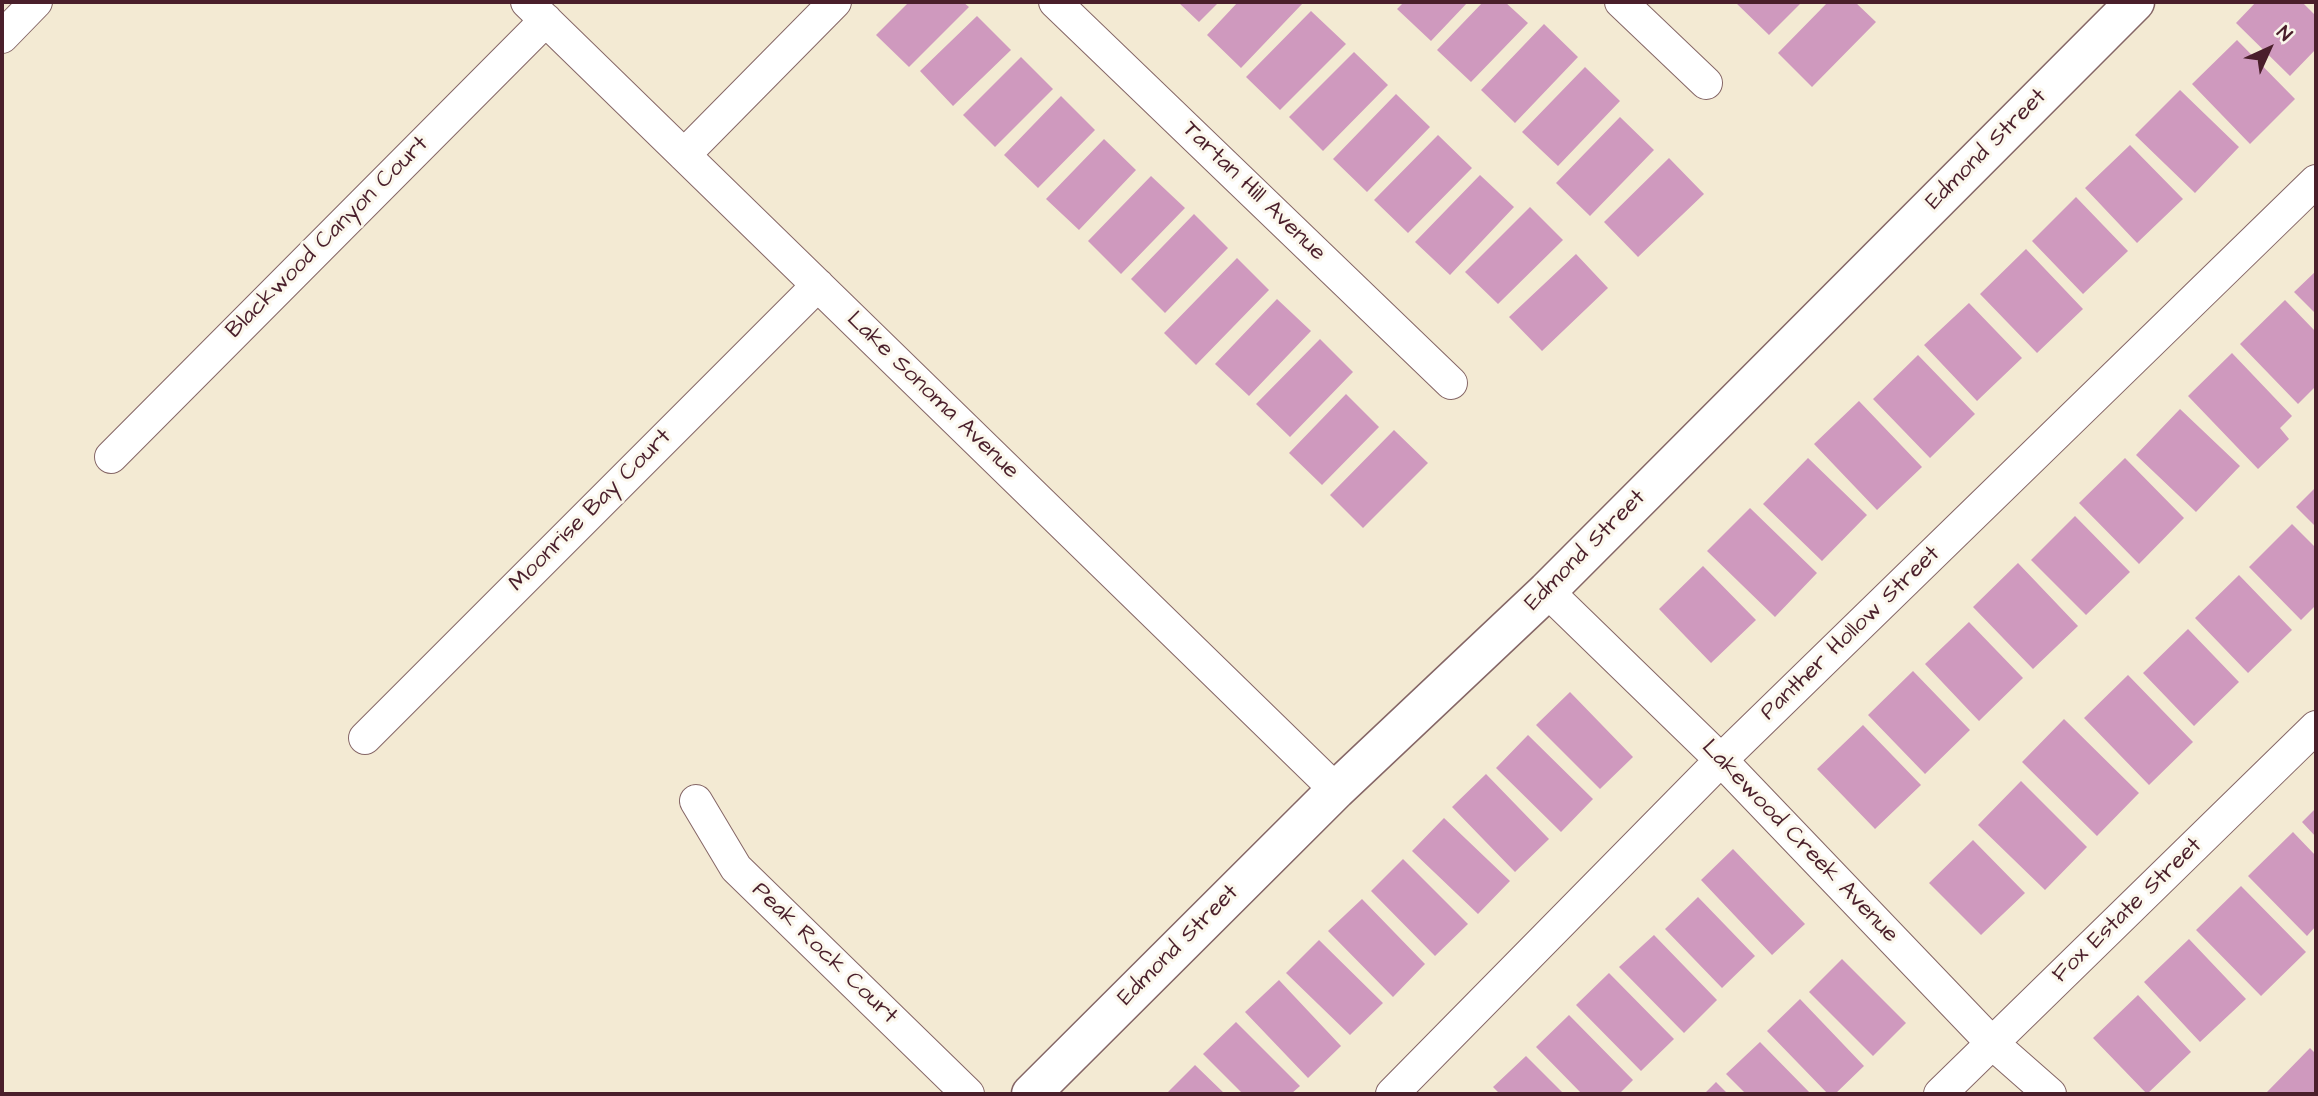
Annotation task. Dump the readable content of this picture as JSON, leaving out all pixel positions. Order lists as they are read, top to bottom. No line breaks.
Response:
{"streets":{"street":["Edmond Street","Tartan Hill Avenue","Blackwood Canyon Court","Lake Sonoma Avenue","Moonrise Bay Court","Panther Hollow Street","Lakewood Creek Avenue","Fox Estate Street","Peak Rock Court"]},"crossings":[["Edmond Street","Lake Sonoma Avenue"],["Edmond Street","Lakewood Creek Avenue"],["Blackwood Canyon Court","Lake Sonoma Avenue"],["Lake Sonoma Avenue","Moonrise Bay Court"],["Panther Hollow Street","Lakewood Creek Avenue"],["Lakewood Creek Avenue","Fox Estate Street"]],"north":"top right"}
